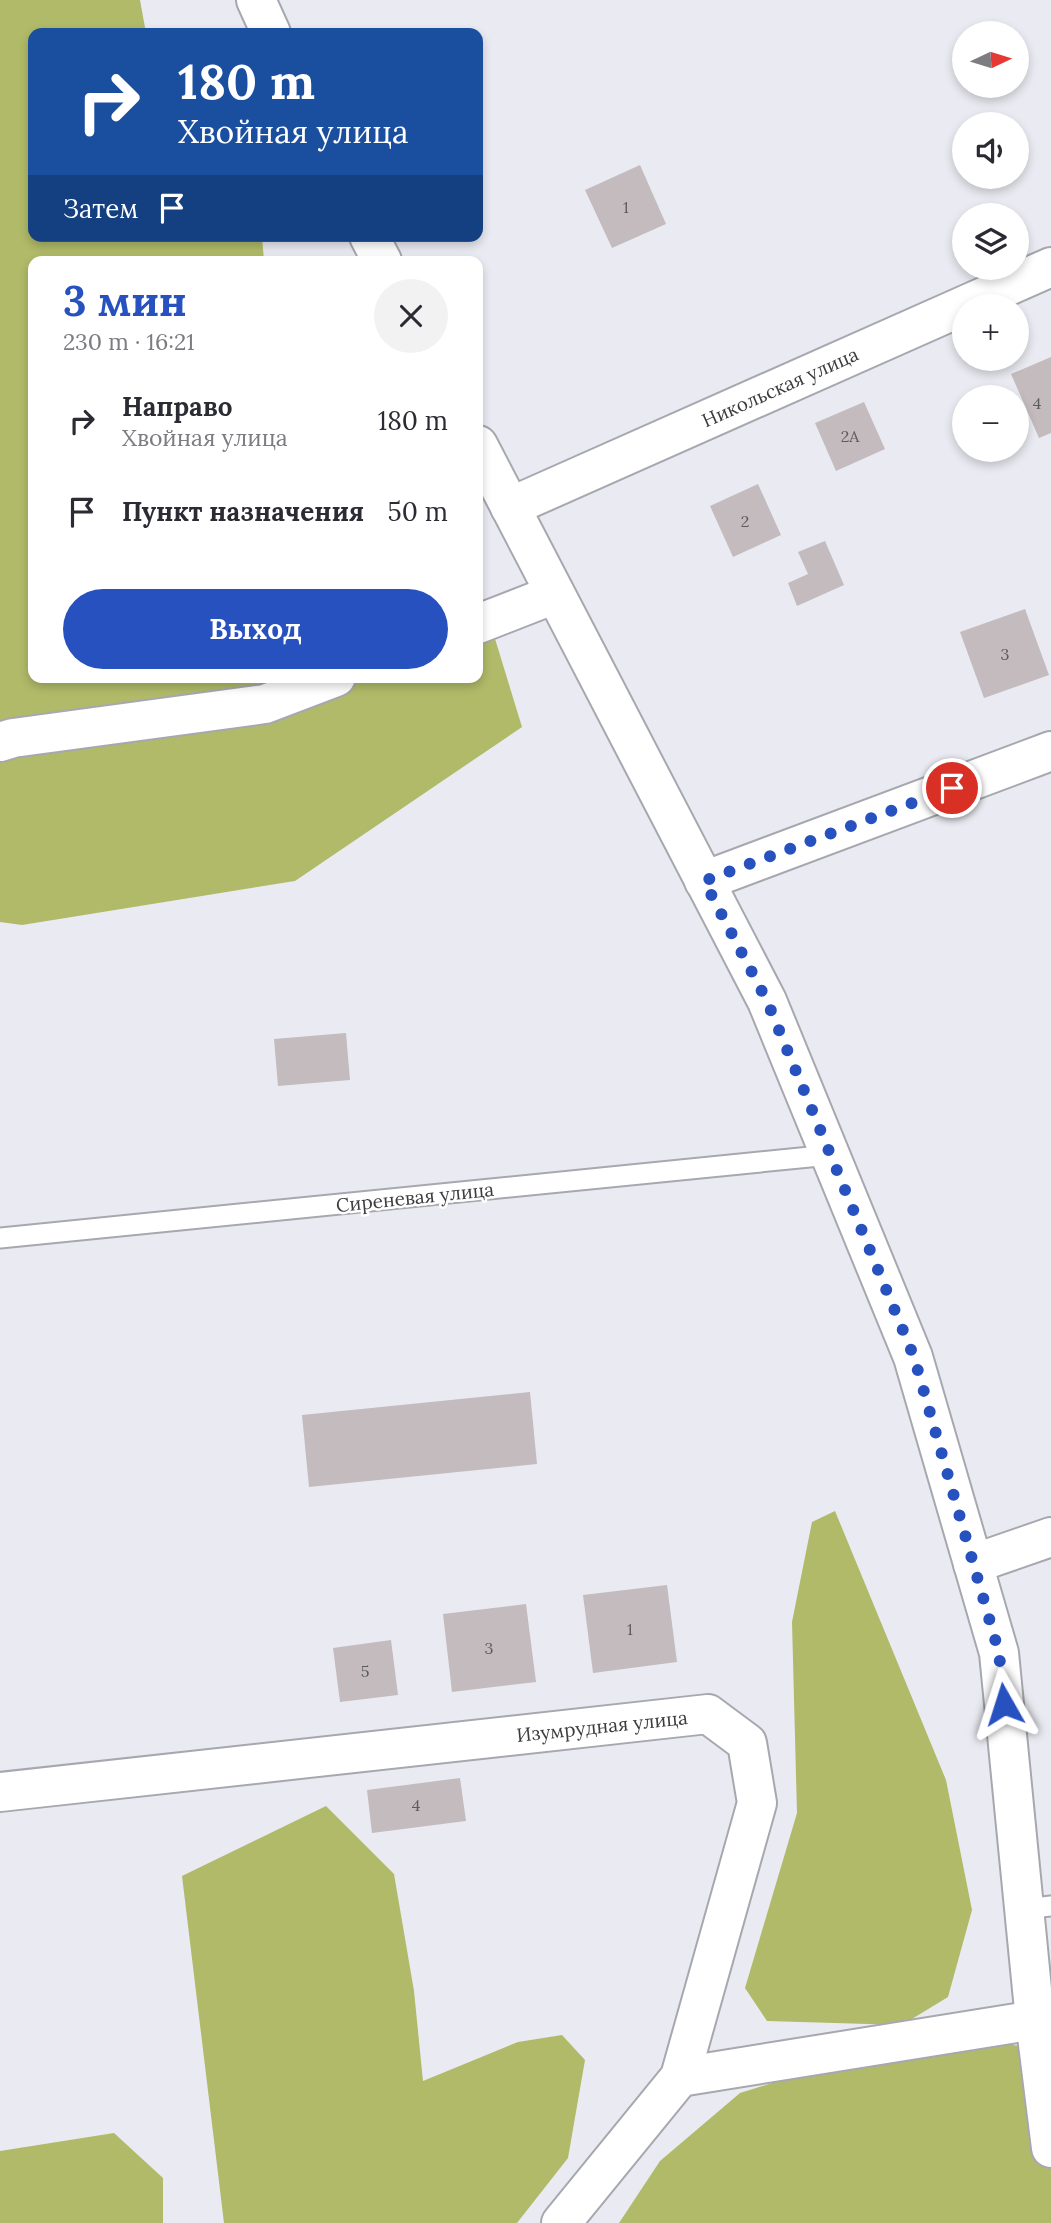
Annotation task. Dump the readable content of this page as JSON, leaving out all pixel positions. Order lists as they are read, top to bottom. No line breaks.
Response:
{"streets":{"street":["Никольская улица","Изумрудная улица"],"lane":["Сиреневая улица"]},"house_numbers":["1","4","2А","2","3","1","3","5","4"],"north":"right","page":{"map_buttons":["+","−"],"turn":["180 m","Хвойная улица"],"then":"Затем","heading":["3 мин","230 m · 16:21"],"list":[{"name":"Направо","note":"Хвойная улица","value":"180 m"},{"name":"Пункт назначения","value":"50 m"}],"buttons":"Выход"}}
